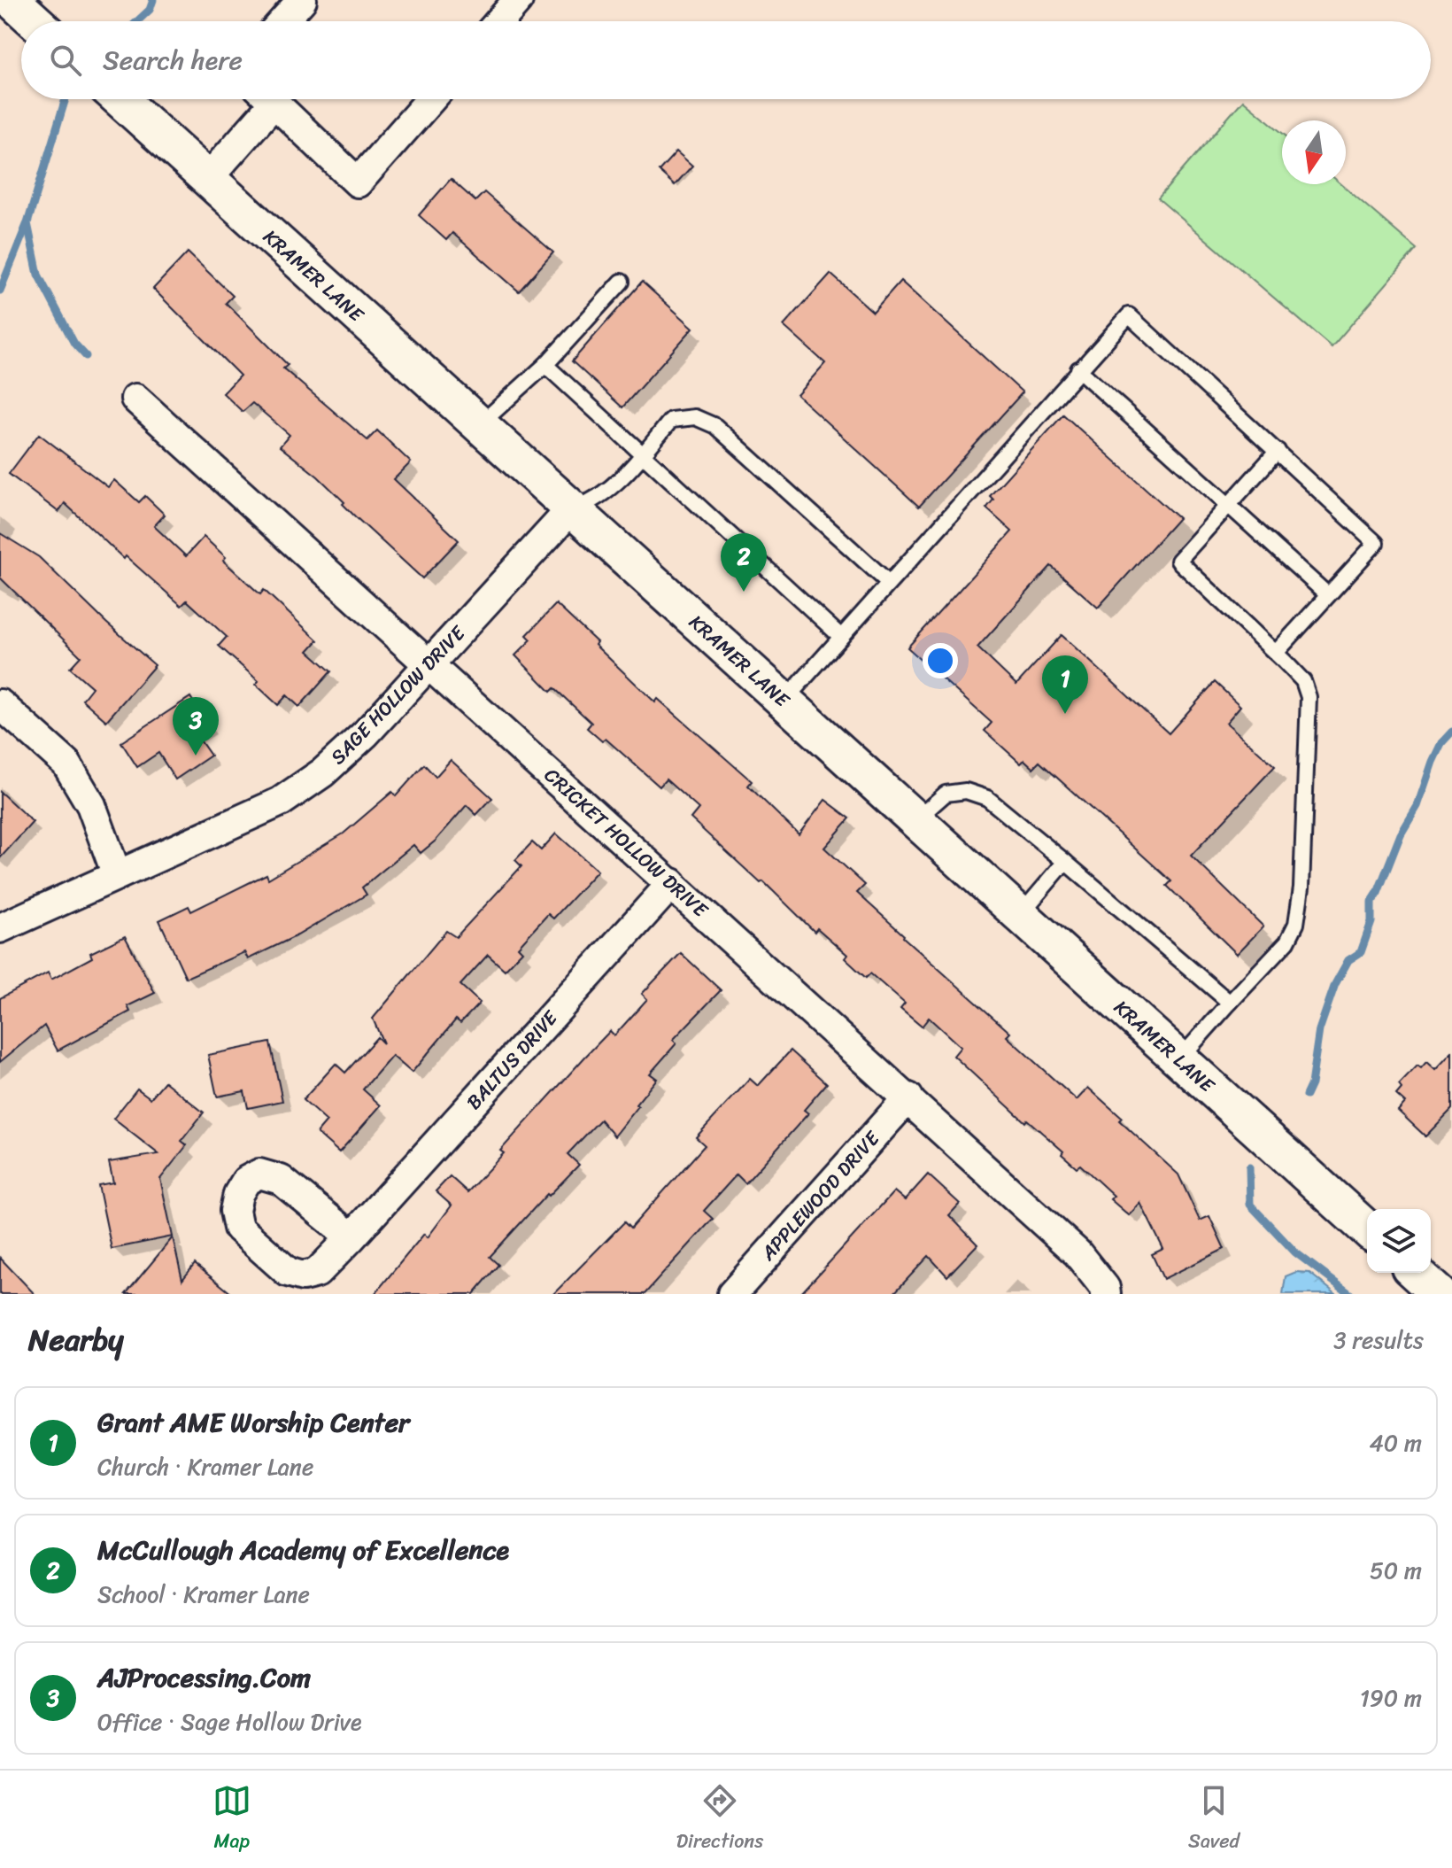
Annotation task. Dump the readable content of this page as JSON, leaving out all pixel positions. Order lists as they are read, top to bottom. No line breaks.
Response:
{"streets":{"street":["KRAMER LANE","SAGE HOLLOW DRIVE","CRICKET HOLLOW DRIVE","BALTUS DRIVE","APPLEWOOD DRIVE"]},"crossings":[["KRAMER LANE","SAGE HOLLOW DRIVE"],["SAGE HOLLOW DRIVE","CRICKET HOLLOW DRIVE"],["CRICKET HOLLOW DRIVE","BALTUS DRIVE"],["CRICKET HOLLOW DRIVE","APPLEWOOD DRIVE"]],"north":"bottom","page":{"search":"Search here","pins":["2","1","3"],"heading":["Nearby","3 results"],"list":[{"mark":"1","name":"Grant AME Worship Center","note":"Church · Kramer Lane","value":"40 m"},{"mark":"2","name":"McCullough Academy of Excellence","note":"School · Kramer Lane","value":"50 m"},{"mark":"3","name":"AJProcessing.Com","note":"Office · Sage Hollow Drive","value":"190 m"}],"nav":["Map","Directions","Saved"]}}
